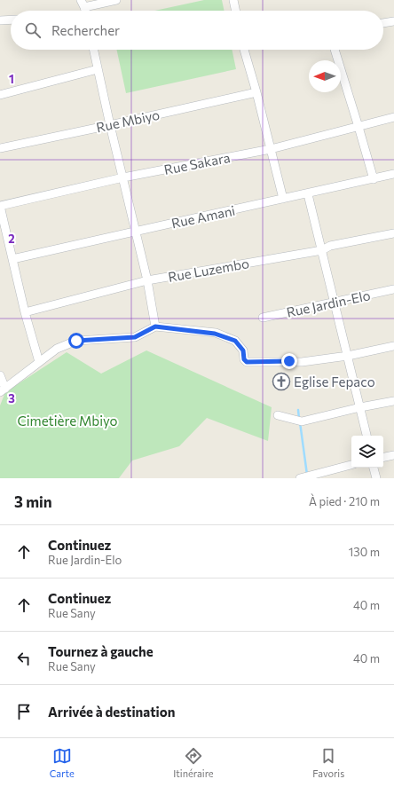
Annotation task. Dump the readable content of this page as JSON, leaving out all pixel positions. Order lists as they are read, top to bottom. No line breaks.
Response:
{"streets":{"street":["Rue Mbiyo","Rue Sakara","Rue Amani","Rue Luzembo","Rue Jardin-Elo"]},"parks":["Cimetière Mbiyo"],"places":{"church":["Eglise Fepaco"]},"north":"left","page":{"search":"Rechercher","heading":["3 min","À pied · 210 m"],"list":[["Continuez","Rue Jardin-Elo","130 m"],["Continuez","Rue Sany","40 m"],["Tournez à gauche","Rue Sany","40 m"],"Arrivée à destination"],"nav":["Carte","Itinéraire","Favoris"]},"grid":{"rows":["1","2","3"]}}
